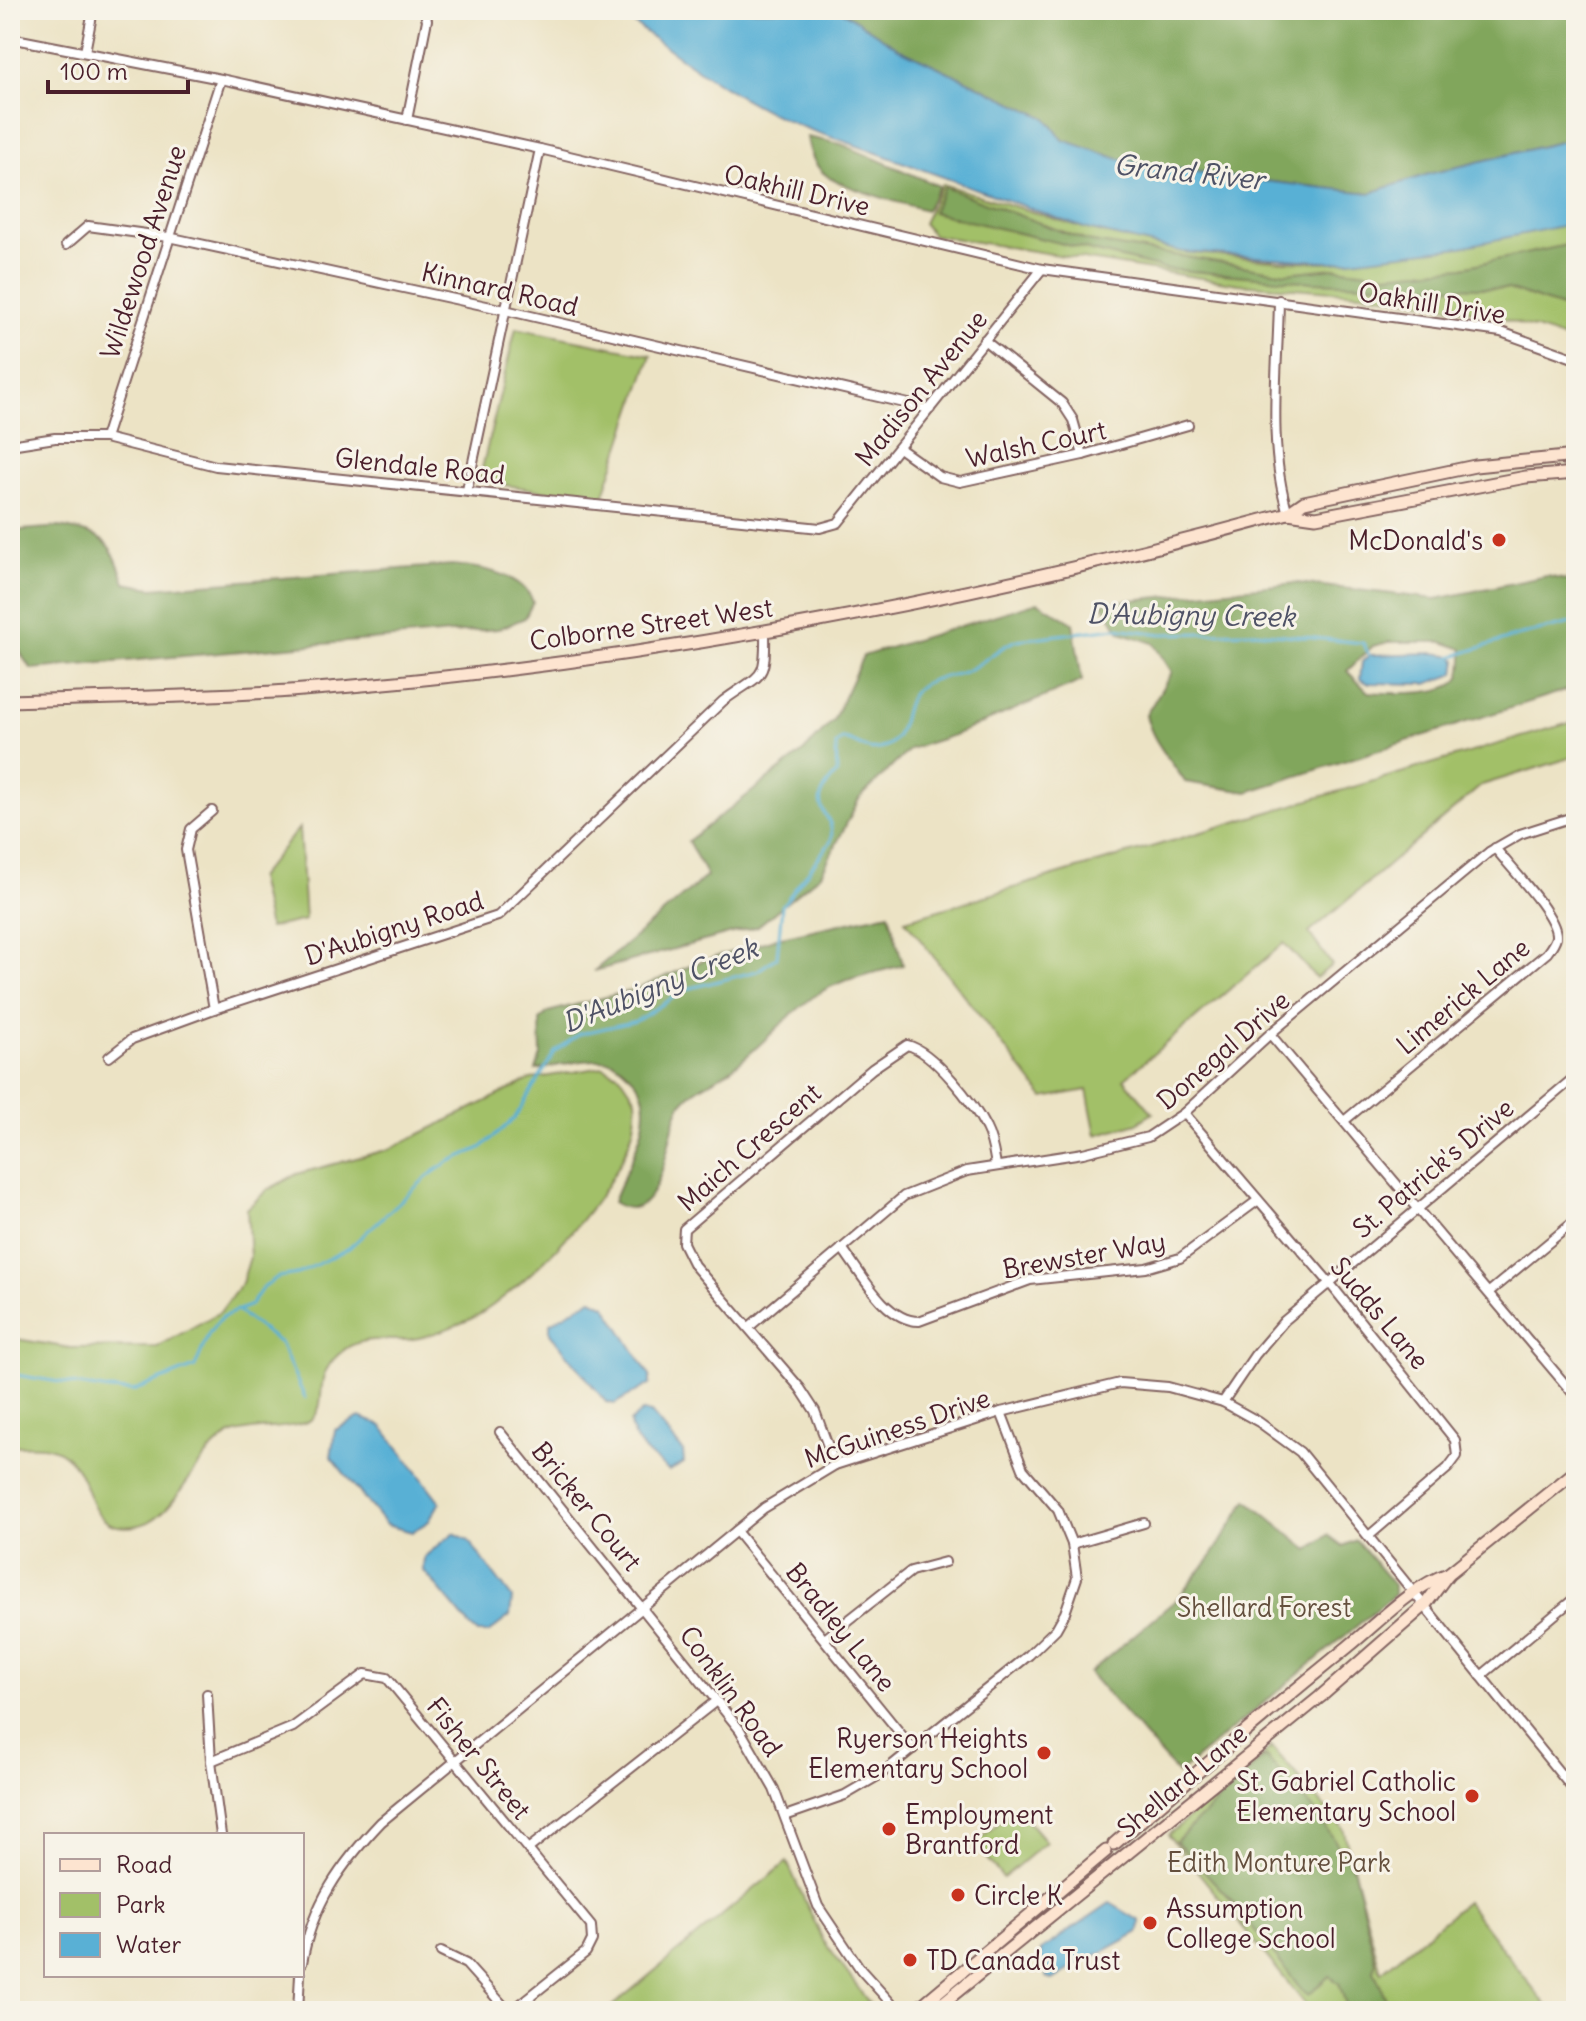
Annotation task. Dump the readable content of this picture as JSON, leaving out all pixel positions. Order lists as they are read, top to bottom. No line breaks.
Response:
{"streets":{"main road":["Colborne Street West","Shellard Lane"],"street":["Oakhill Drive","Wildewood Avenue","Kinnard Road","Madison Avenue","Walsh Court","Glendale Road","D'Aubigny Road","Limerick Lane","Donegal Drive","Maich Crescent","St. Patrick's Drive","Brewster Way","Sudds Lane","McGuiness Drive","Bricker Court","Bradley Lane","Conklin Road","Fisher Street"]},"crossings":[["Oakhill Drive","Wildewood Avenue"],["Oakhill Drive","Madison Avenue"],["Wildewood Avenue","Kinnard Road"],["Wildewood Avenue","Glendale Road"],["Kinnard Road","Madison Avenue"],["Madison Avenue","Walsh Court"],["Madison Avenue","Glendale Road"],["Colborne Street West","D'Aubigny Road"],["Limerick Lane","Donegal Drive"],["Donegal Drive","Maich Crescent"],["Donegal Drive","Brewster Way"],["Donegal Drive","Sudds Lane"],["Maich Crescent","McGuiness Drive"],["St. Patrick's Drive","Sudds Lane"],["St. Patrick's Drive","McGuiness Drive"],["Brewster Way","Sudds Lane"],["Sudds Lane","McGuiness Drive"],["McGuiness Drive","Bricker Court"],["McGuiness Drive","Bradley Lane"],["McGuiness Drive","Conklin Road"],["McGuiness Drive","Fisher Street"],["McGuiness Drive","Shellard Lane"],["Bricker Court","Conklin Road"]],"water":["Grand River","D'Aubigny Creek"],"parks":["Shellard Forest","Edith Monture Park"],"places":["McDonald's","Ryerson Heights Elementary School","St. Gabriel Catholic Elementary School","Employment Brantford","Circle K","Assumption College School","TD Canada Trust"],"legend":["Road","Park","Water"],"scale_bar":"100 m"}
